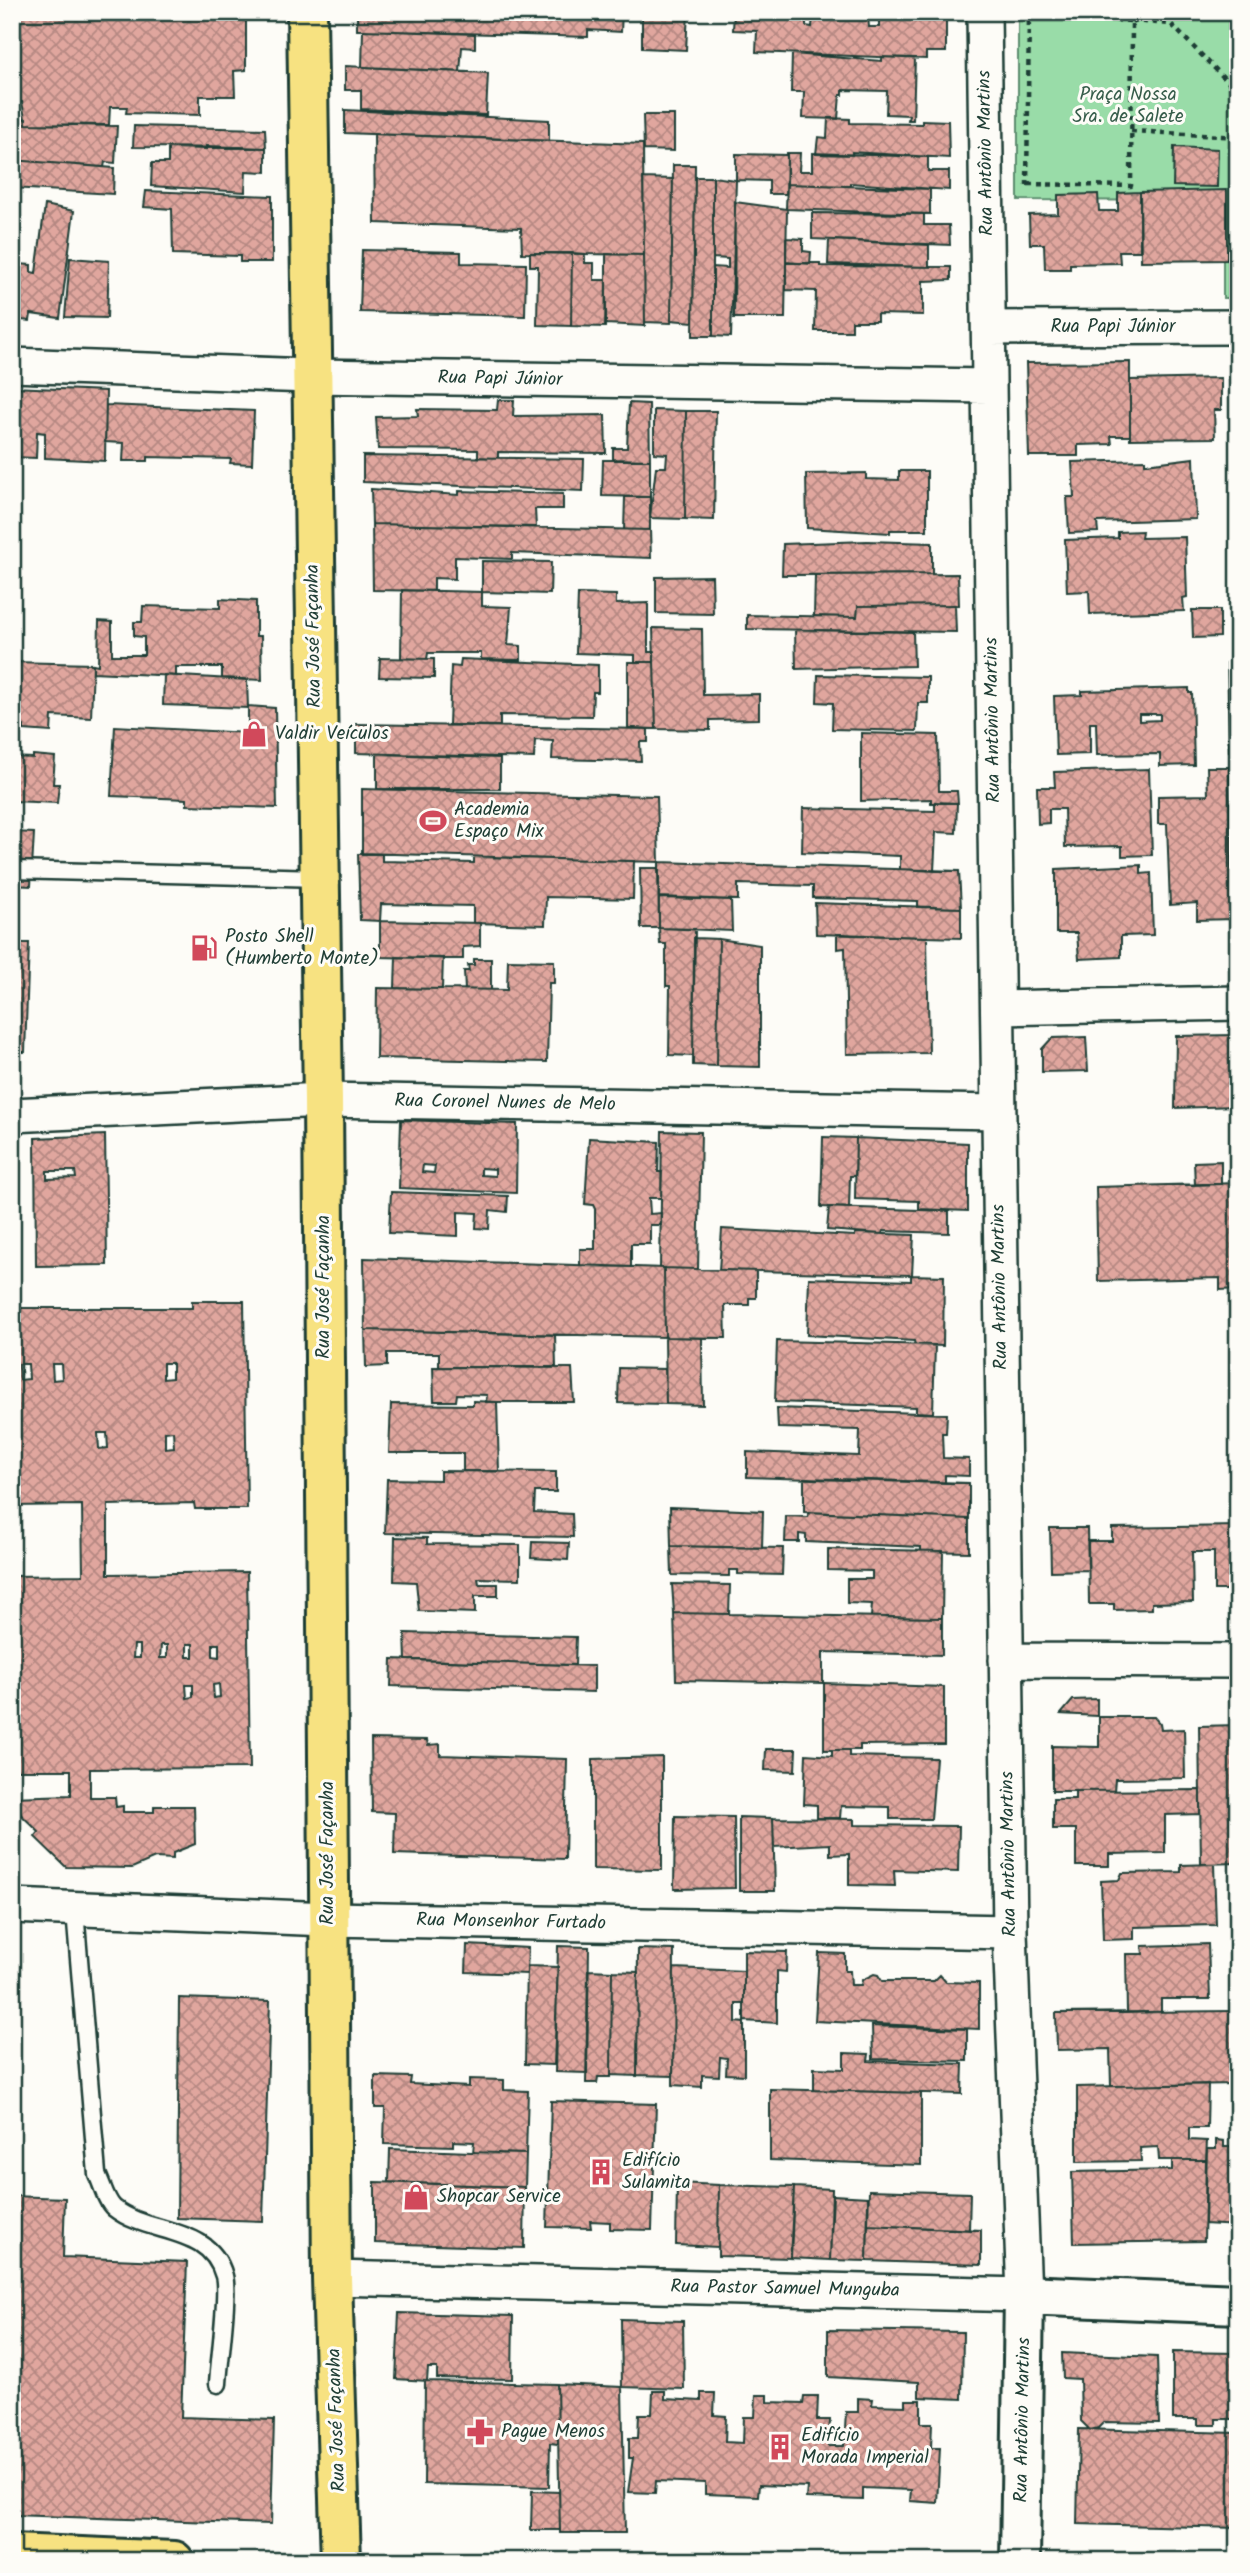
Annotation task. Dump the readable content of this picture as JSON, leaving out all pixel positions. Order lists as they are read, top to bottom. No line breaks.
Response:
{"streets":{"main road":["Rua José Façanha"],"street":["Rua Antônio Martins","Rua Papi Júnior","Rua Coronel Nunes de Melo","Rua Monsenhor Furtado","Rua Pastor Samuel Munguba"]},"crossings":[["Rua Antônio Martins","Rua Papi Júnior"],["Rua Antônio Martins","Rua Coronel Nunes de Melo"],["Rua Antônio Martins","Rua Monsenhor Furtado"],["Rua Antônio Martins","Rua Pastor Samuel Munguba"],["Rua Papi Júnior","Rua José Façanha"],["Rua José Façanha","Rua Coronel Nunes de Melo"],["Rua José Façanha","Rua Monsenhor Furtado"],["Rua José Façanha","Rua Pastor Samuel Munguba"]],"parks":["Praça Nossa Sra. de Salete"],"places":{"shop":["Valdir Veículos","Shopcar Service"],"sports":["Academia Espaço Mix"],"fuel station":["Posto Shell (Humberto Monte)"],"building":["Edifício Sulamita","Edifício Morada Imperial"],"pharmacy":["Pague Menos"]}}
